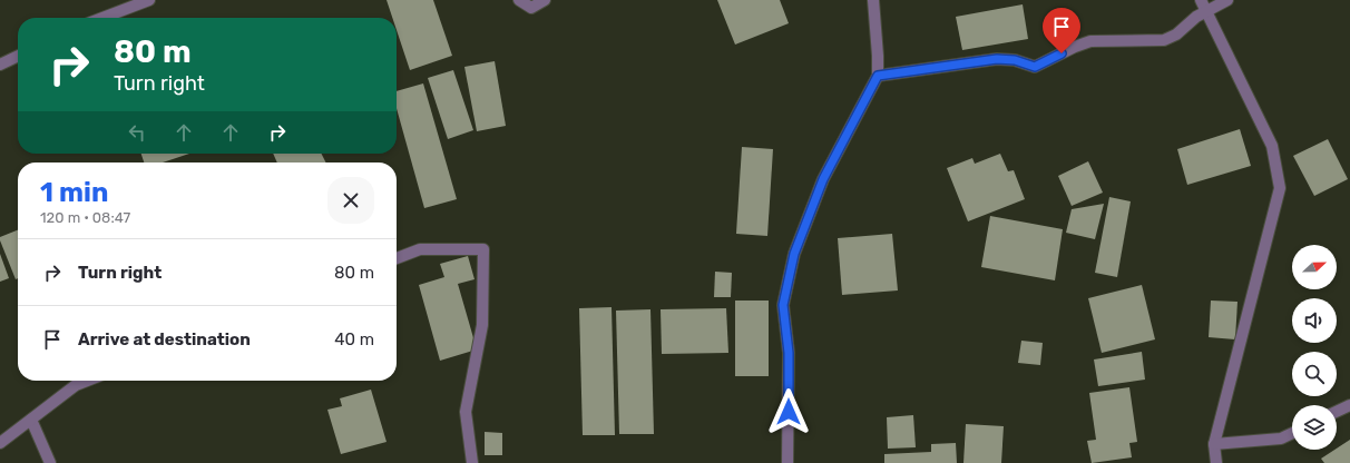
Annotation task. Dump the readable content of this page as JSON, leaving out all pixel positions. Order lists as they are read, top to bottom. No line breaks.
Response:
{"north":"right","page":{"turn":["80 m","Turn right"],"heading":["1 min","120 m · 08:47"],"list":[{"name":"Turn right","value":"80 m"},{"name":"Arrive at destination","value":"40 m"}]}}
